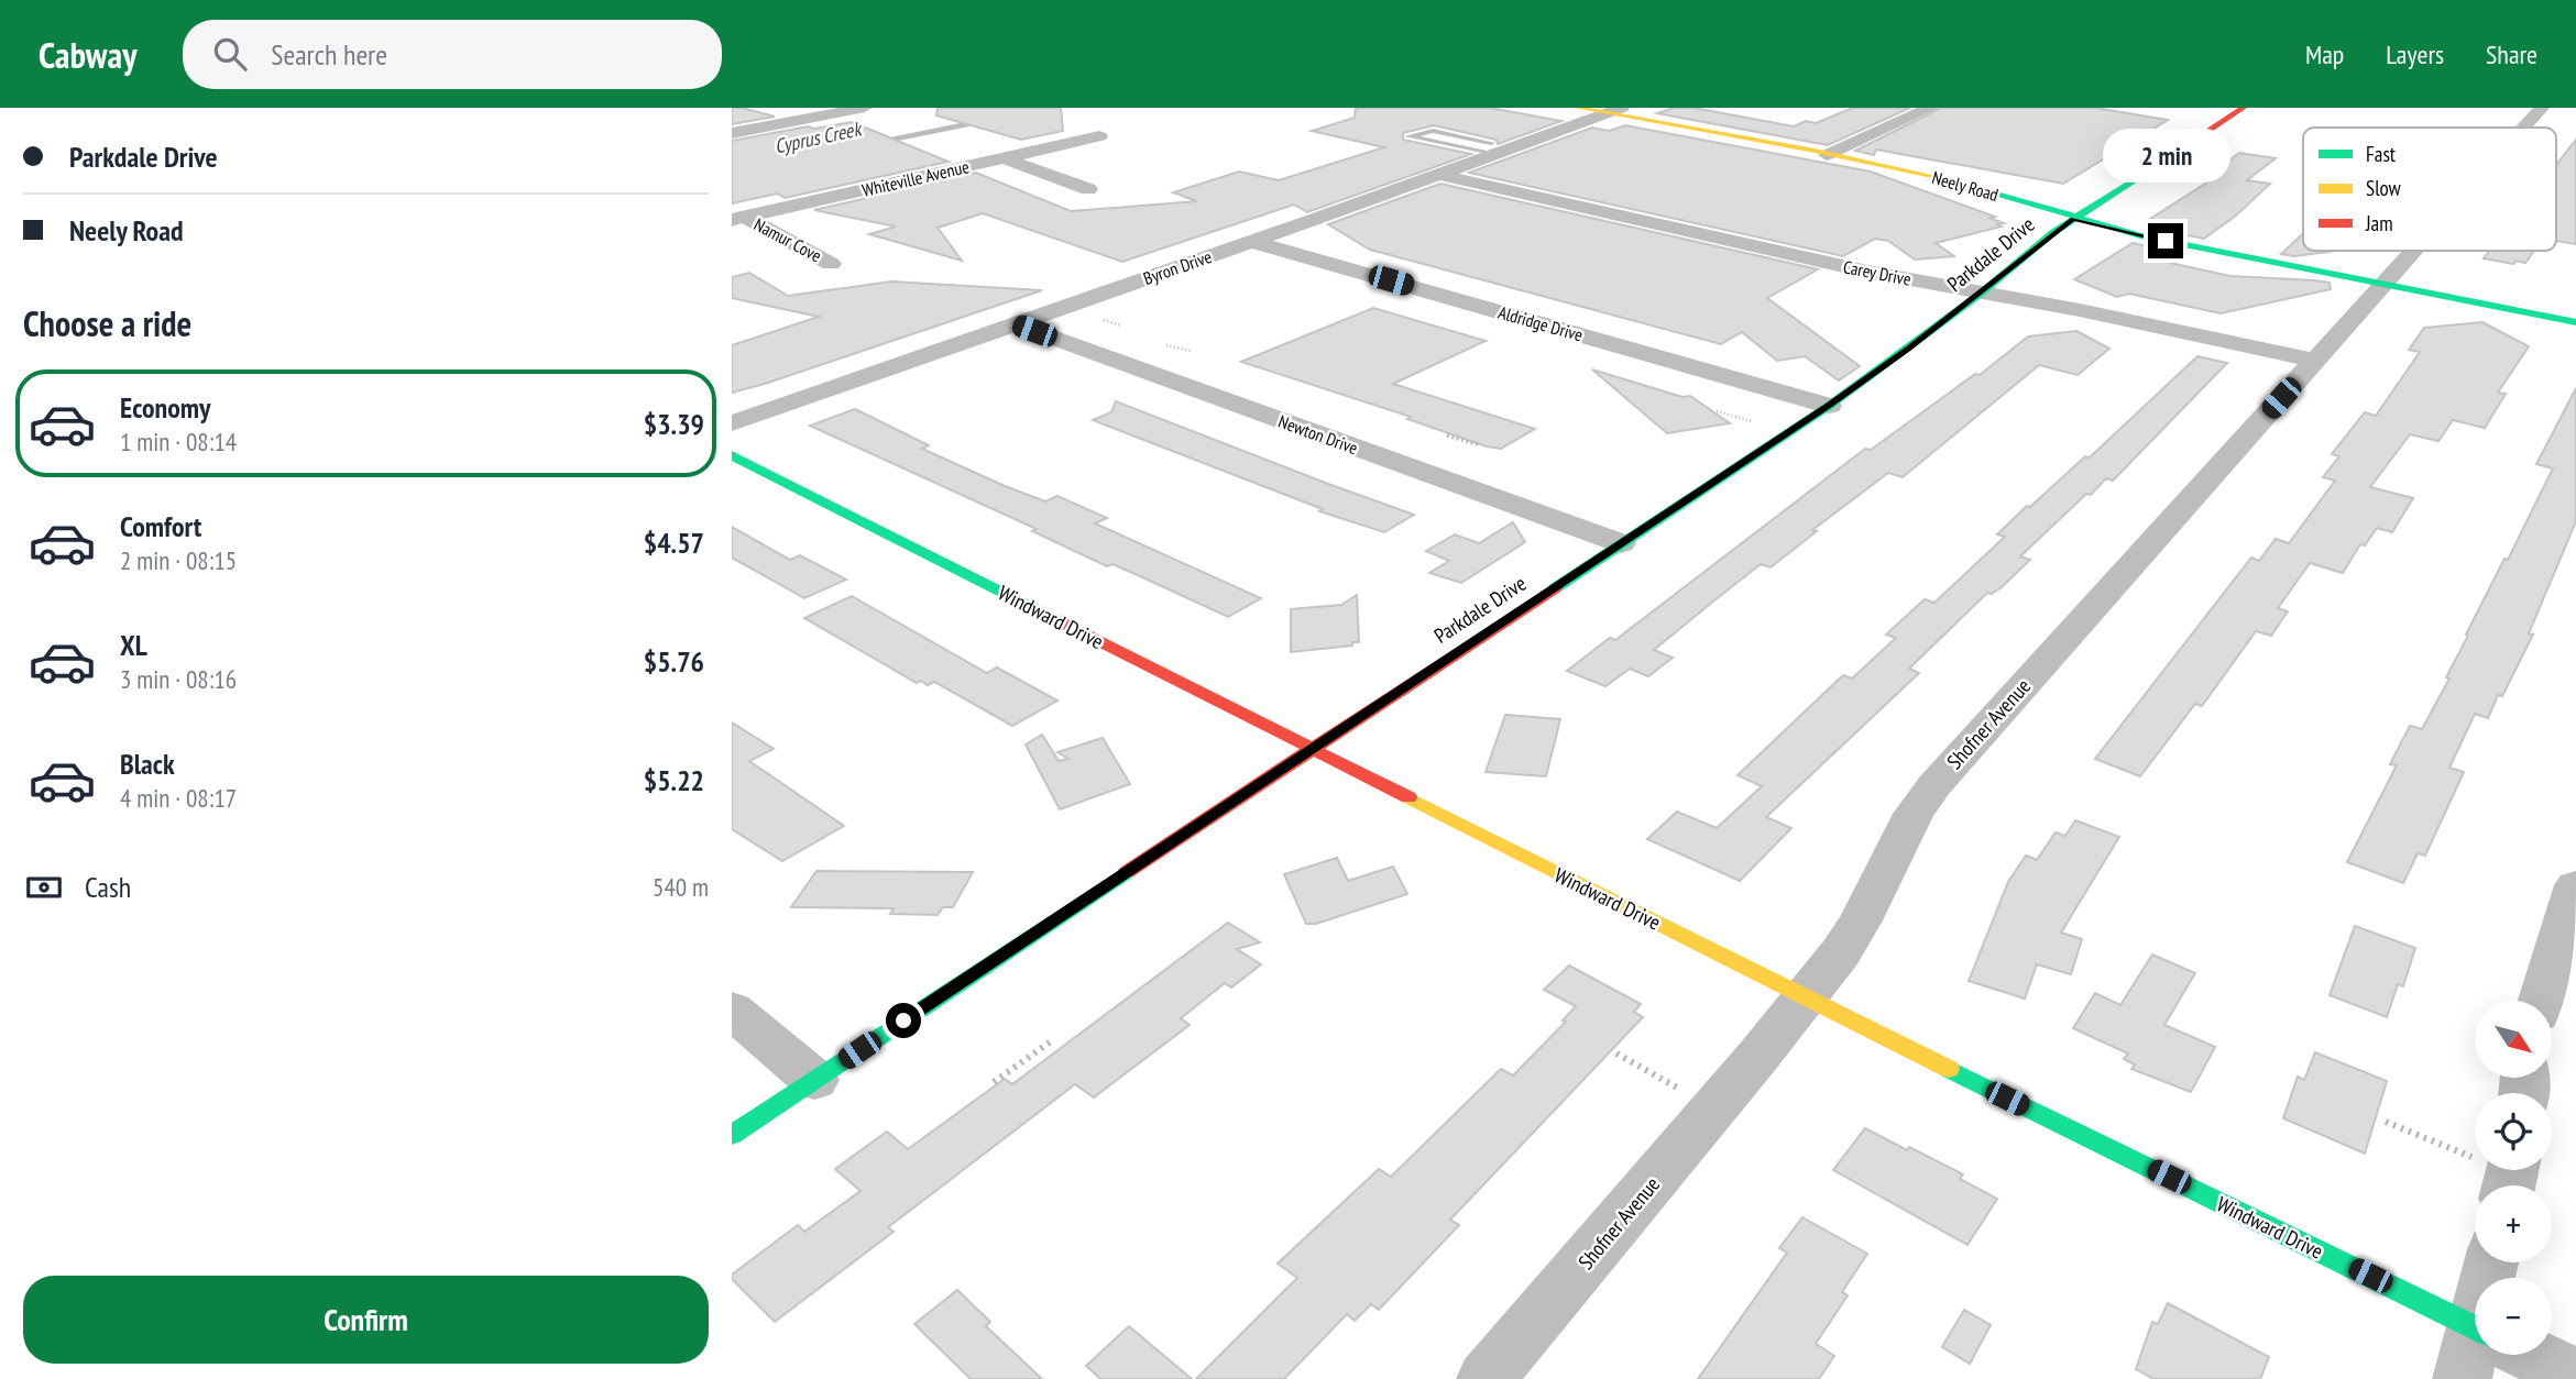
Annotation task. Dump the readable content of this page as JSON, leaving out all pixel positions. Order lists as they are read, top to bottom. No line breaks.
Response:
{"streets":{"street":["Whiteville Avenue","Neely Road","Namur Cove","Parkdale Drive","Byron Drive","Carey Drive","Aldridge Drive","Newton Drive","Windward Drive","Shofner Avenue"]},"crossings":[["Whiteville Avenue","Namur Cove"],["Neely Road","Parkdale Drive"],["Neely Road","Byron Drive"],["Neely Road","Shofner Avenue"],["Parkdale Drive","Carey Drive"],["Parkdale Drive","Aldridge Drive"],["Parkdale Drive","Newton Drive"],["Parkdale Drive","Windward Drive"],["Byron Drive","Carey Drive"],["Byron Drive","Aldridge Drive"],["Byron Drive","Newton Drive"],["Carey Drive","Shofner Avenue"],["Windward Drive","Shofner Avenue"]],"water":["Cyprus Creek"],"legend":["Fast","Slow","Jam"],"north":"bottom right","page":{"header":"Cabway","search":"Search here","nav":["Map","Layers","Share"],"banner":["Parkdale Drive","Neely Road"],"bubble":"2 min","heading":"Choose a ride","list":[{"name":"Economy","note":"1 min · 08:14","value":"$3.39"},{"name":"Comfort","note":"2 min · 08:15","value":"$4.57"},{"name":"XL","note":"3 min · 08:16","value":"$5.76"},{"name":"Black","note":"4 min · 08:17","value":"$5.22"}],"pay":["Cash","540 m"],"map_buttons":["+","−"],"buttons":"Confirm"}}
